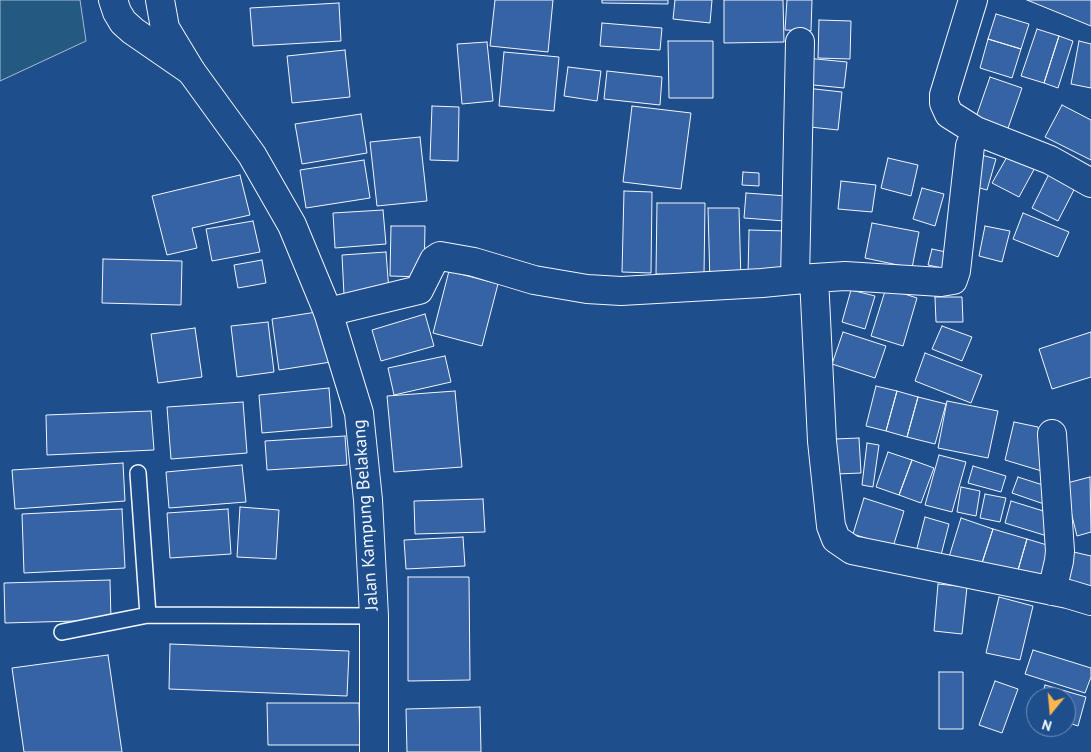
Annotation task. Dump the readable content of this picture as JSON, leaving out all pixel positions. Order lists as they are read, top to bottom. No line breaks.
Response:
{"streets":{"street":["Jalan Kampung Belakang"]},"north":"bottom"}
